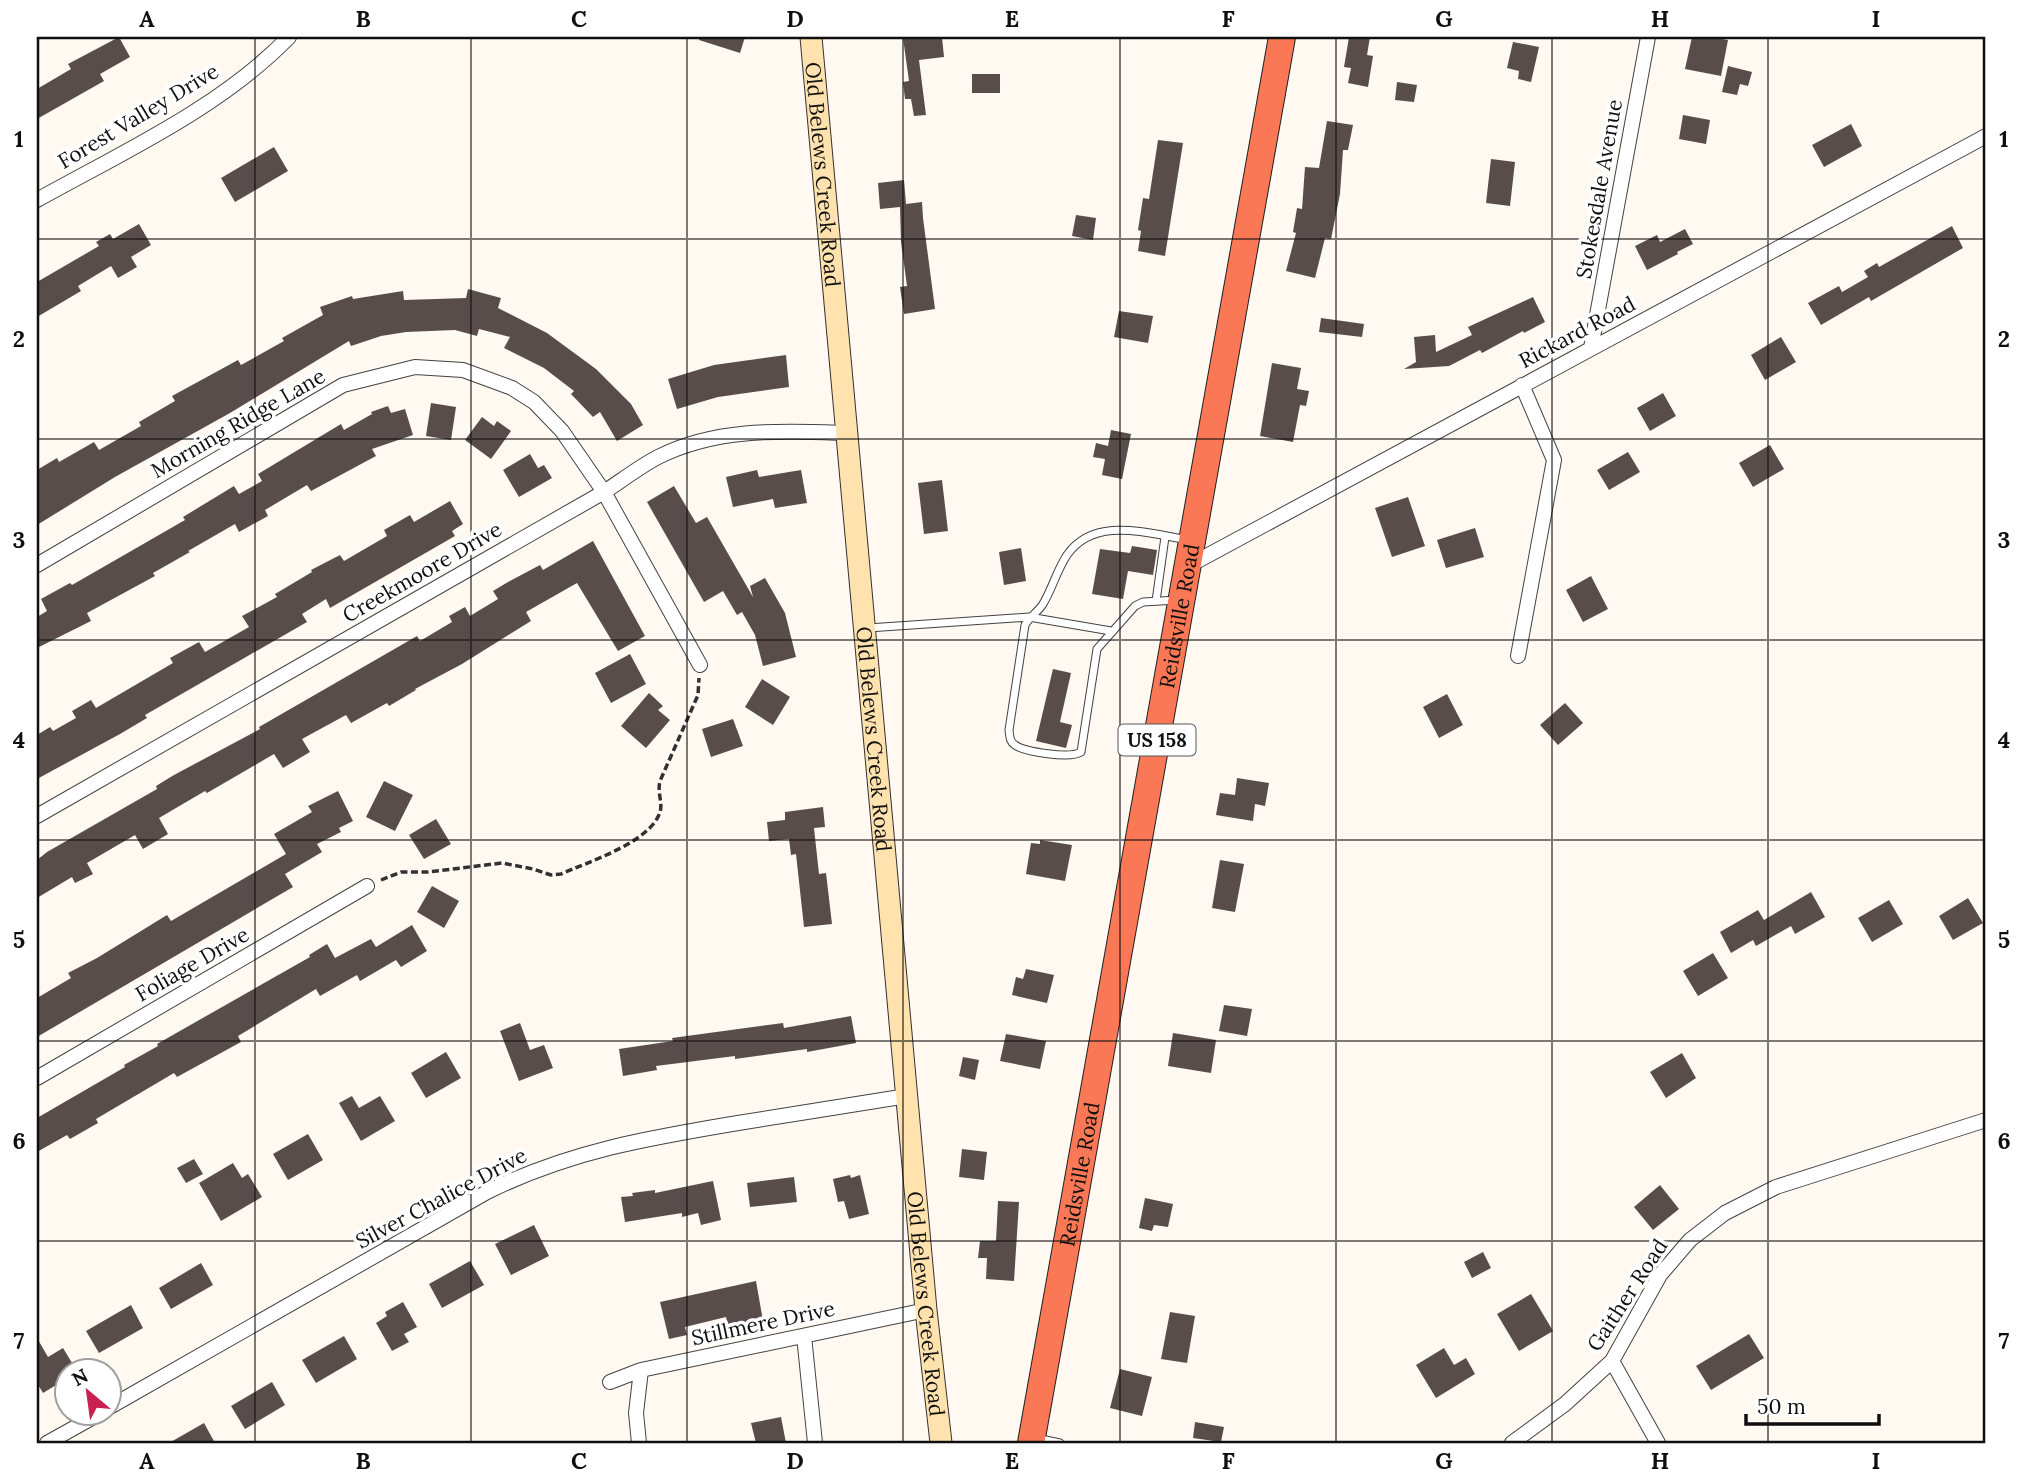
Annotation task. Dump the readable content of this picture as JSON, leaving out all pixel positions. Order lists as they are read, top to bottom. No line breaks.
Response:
{"streets":{"highway":["Reidsville Road","US 158"],"street":["Forest Valley Drive","Old Belews Creek Road","Stokesdale Avenue","Rickard Road","Morning Ridge Lane","Creekmoore Drive","Foliage Drive","Silver Chalice Drive","Gaither Road","Stillmere Drive"]},"crossings":[["Old Belews Creek Road","Creekmoore Drive"],["Old Belews Creek Road","Silver Chalice Drive"],["Old Belews Creek Road","Stillmere Drive"],["Stokesdale Avenue","Rickard Road"],["Rickard Road","Reidsville Road"],["Morning Ridge Lane","Creekmoore Drive"]],"scale_bar":"50 m","north":"top left","grid":{"columns":["A","B","C","D","E","F","G","H","I"],"rows":["1","2","3","4","5","6","7"]}}
